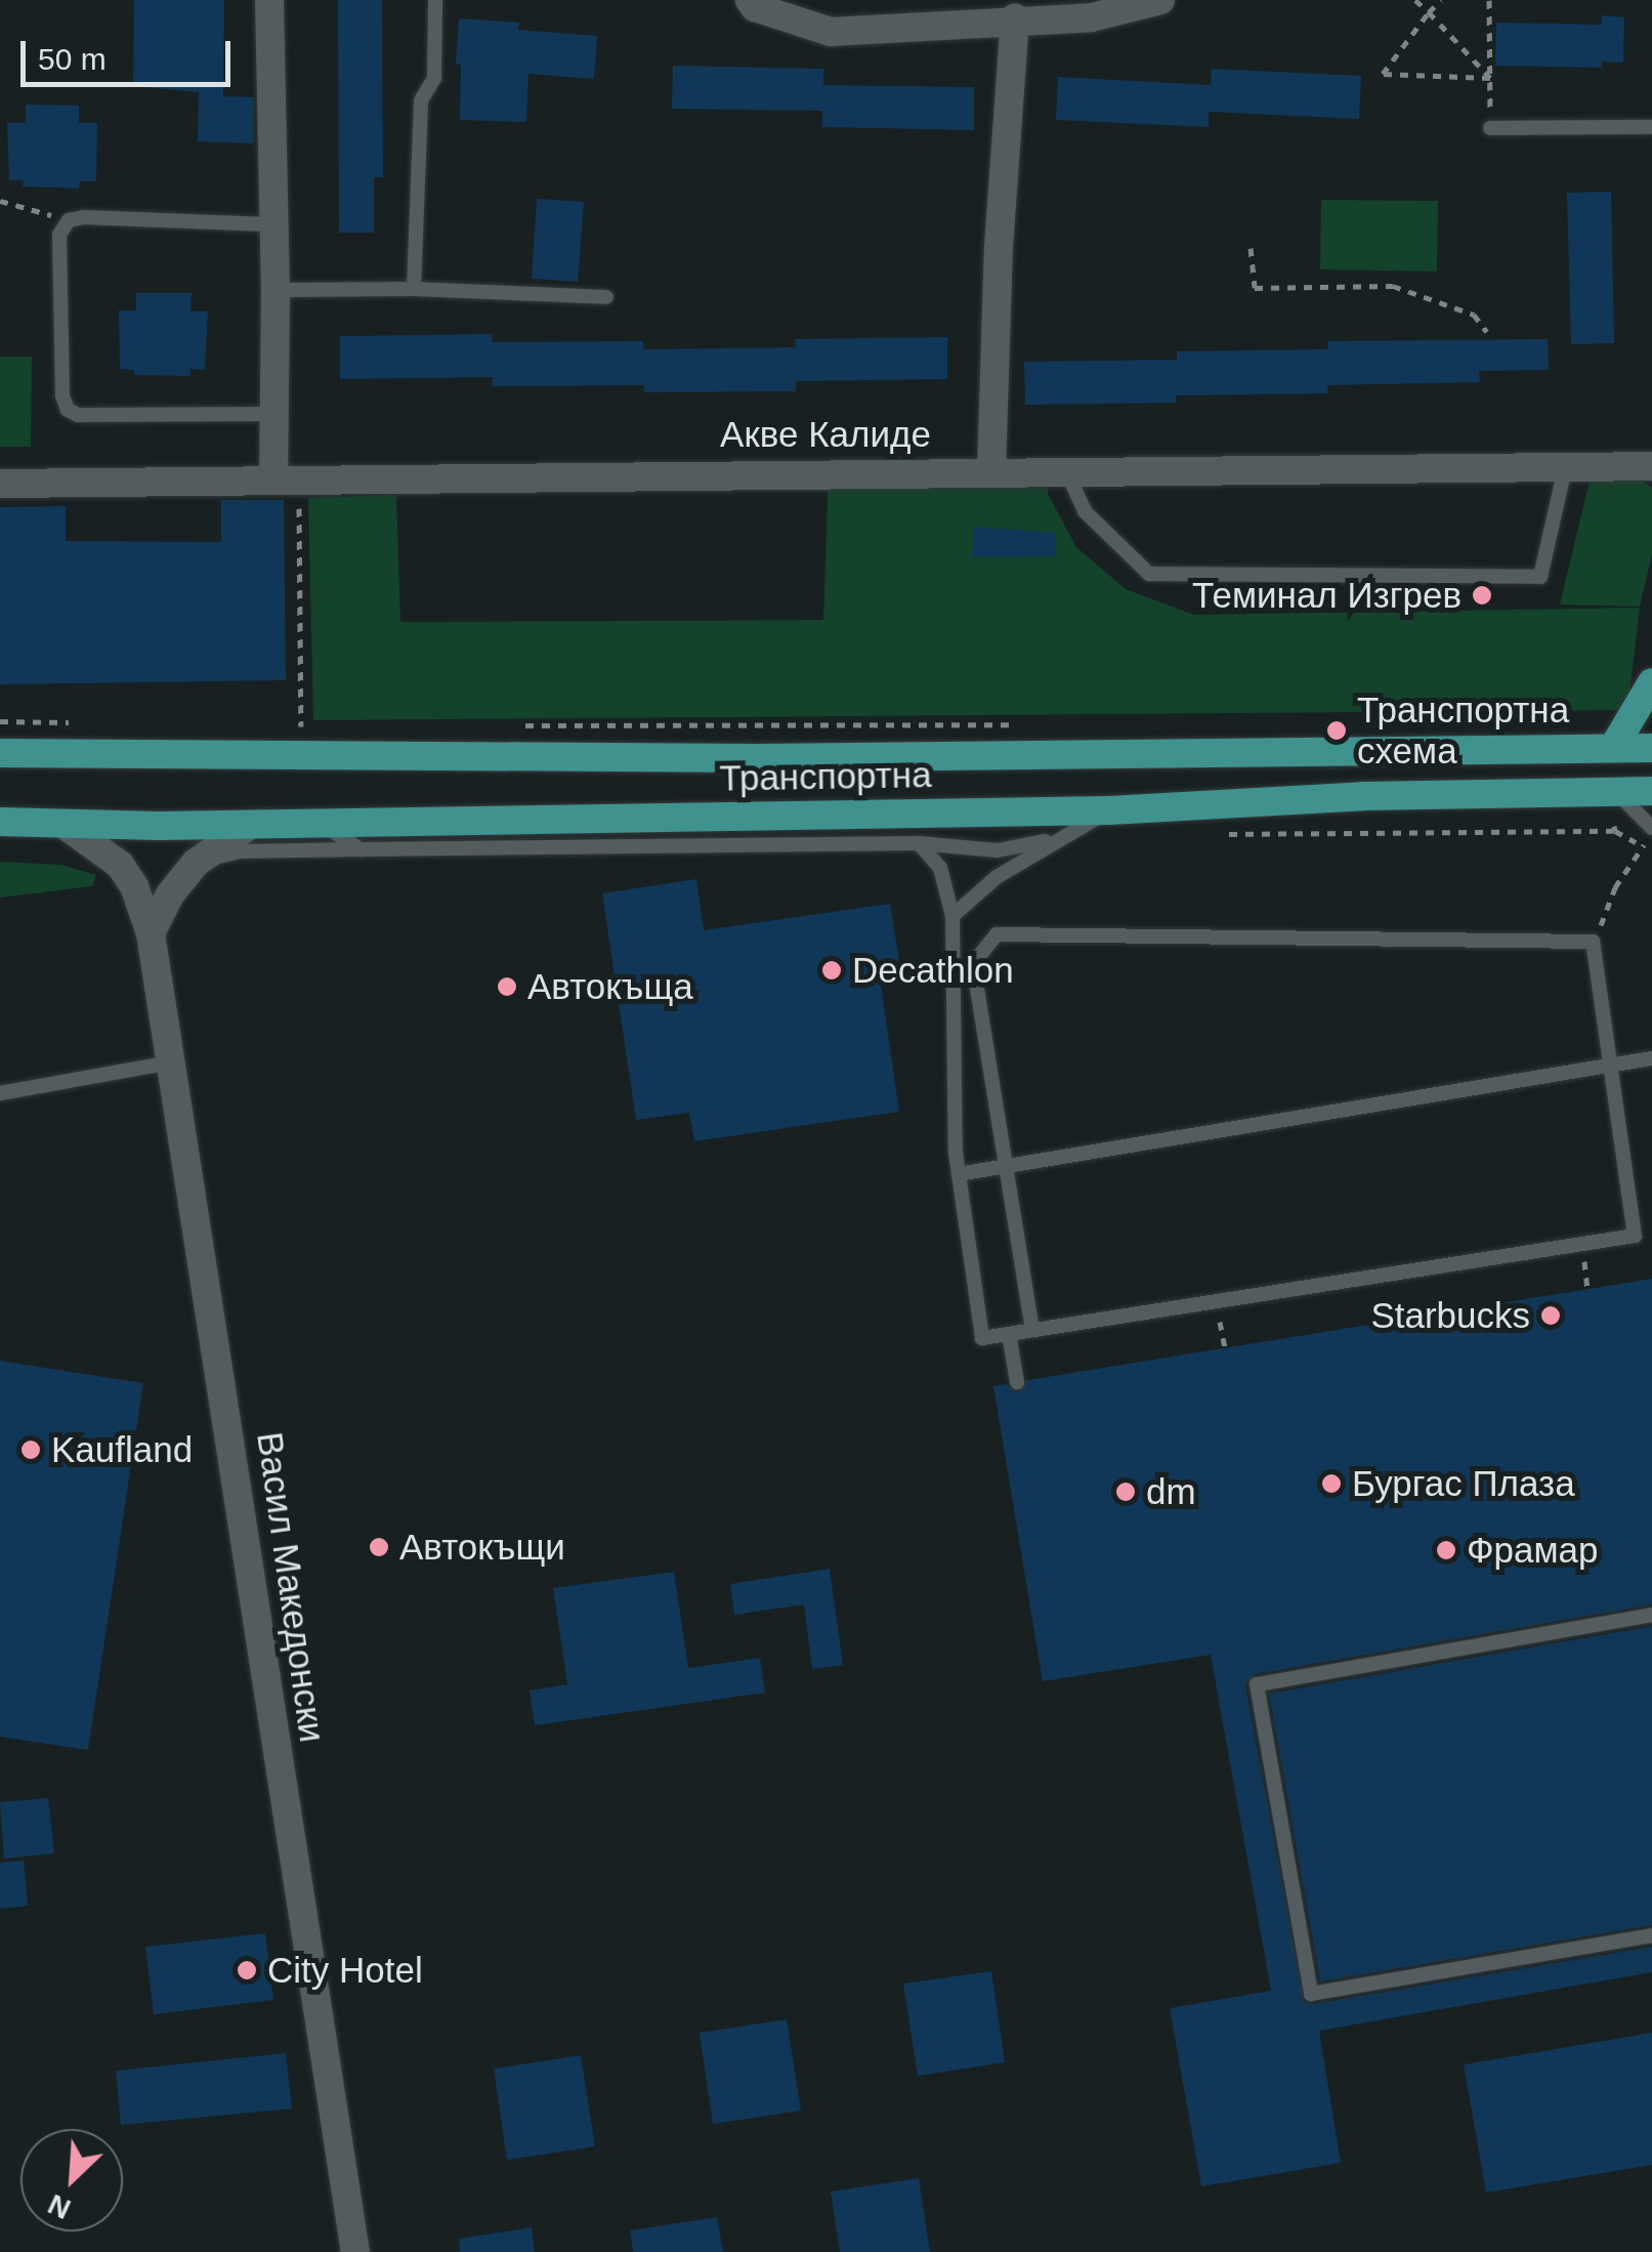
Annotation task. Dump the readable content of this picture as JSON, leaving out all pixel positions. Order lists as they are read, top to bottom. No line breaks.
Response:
{"streets":{"main road":["Транспортна"],"street":["Акве Калиде","Васил Македонски"]},"crossings":[["Транспортна","Васил Македонски"]],"places":["Теминал Изгрев","Транспортна схема","Decathlon","Автокъща","Starbucks","Kaufland","Бургас Плаза","dm","Автокъщи","Фрамар","City Hotel"],"scale_bar":"50 m","north":"bottom left"}
